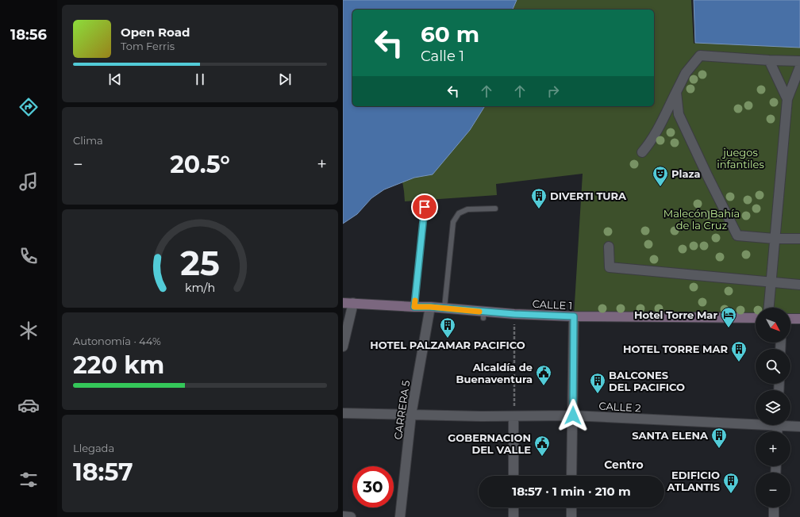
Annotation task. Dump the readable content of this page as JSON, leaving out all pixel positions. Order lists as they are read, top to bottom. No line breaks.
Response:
{"streets":{"main road":["CALLE 1"],"street":["CALLE 2","CARRERA 5"]},"crossings":[["CALLE 1","CARRERA 5"],["CALLE 2","CARRERA 5"]],"districts":["Centro"],"parks":["juegos infantiles","Malecón Bahía de la Cruz"],"places":{"theatre":["Plaza"],"building":["DIVERTI TURA","HOTEL PALZAMAR PACIFICO","HOTEL TORRE MAR","BALCONES DEL PACIFICO","SANTA ELENA","EDIFICIO ATLANTIS"],"hotel":["Hotel Torre Mar"],"public building":["Alcaldía de Buenaventura","GOBERNACION DEL VALLE"]},"north":"bottom right","page":{"tabs":"18:56","turn":["60 m","Calle 1"],"song":["Open Road","Tom Ferris"],"tile":["Clima",["Autonomía · 44%","220 km"],["Llegada","18:57"]],"heat":["−","20.5°","+"],"map_buttons":["+","−"],"limit":"30","trip":"18:57 · 1 min · 210 m","gauge":["25","km/h"]}}
